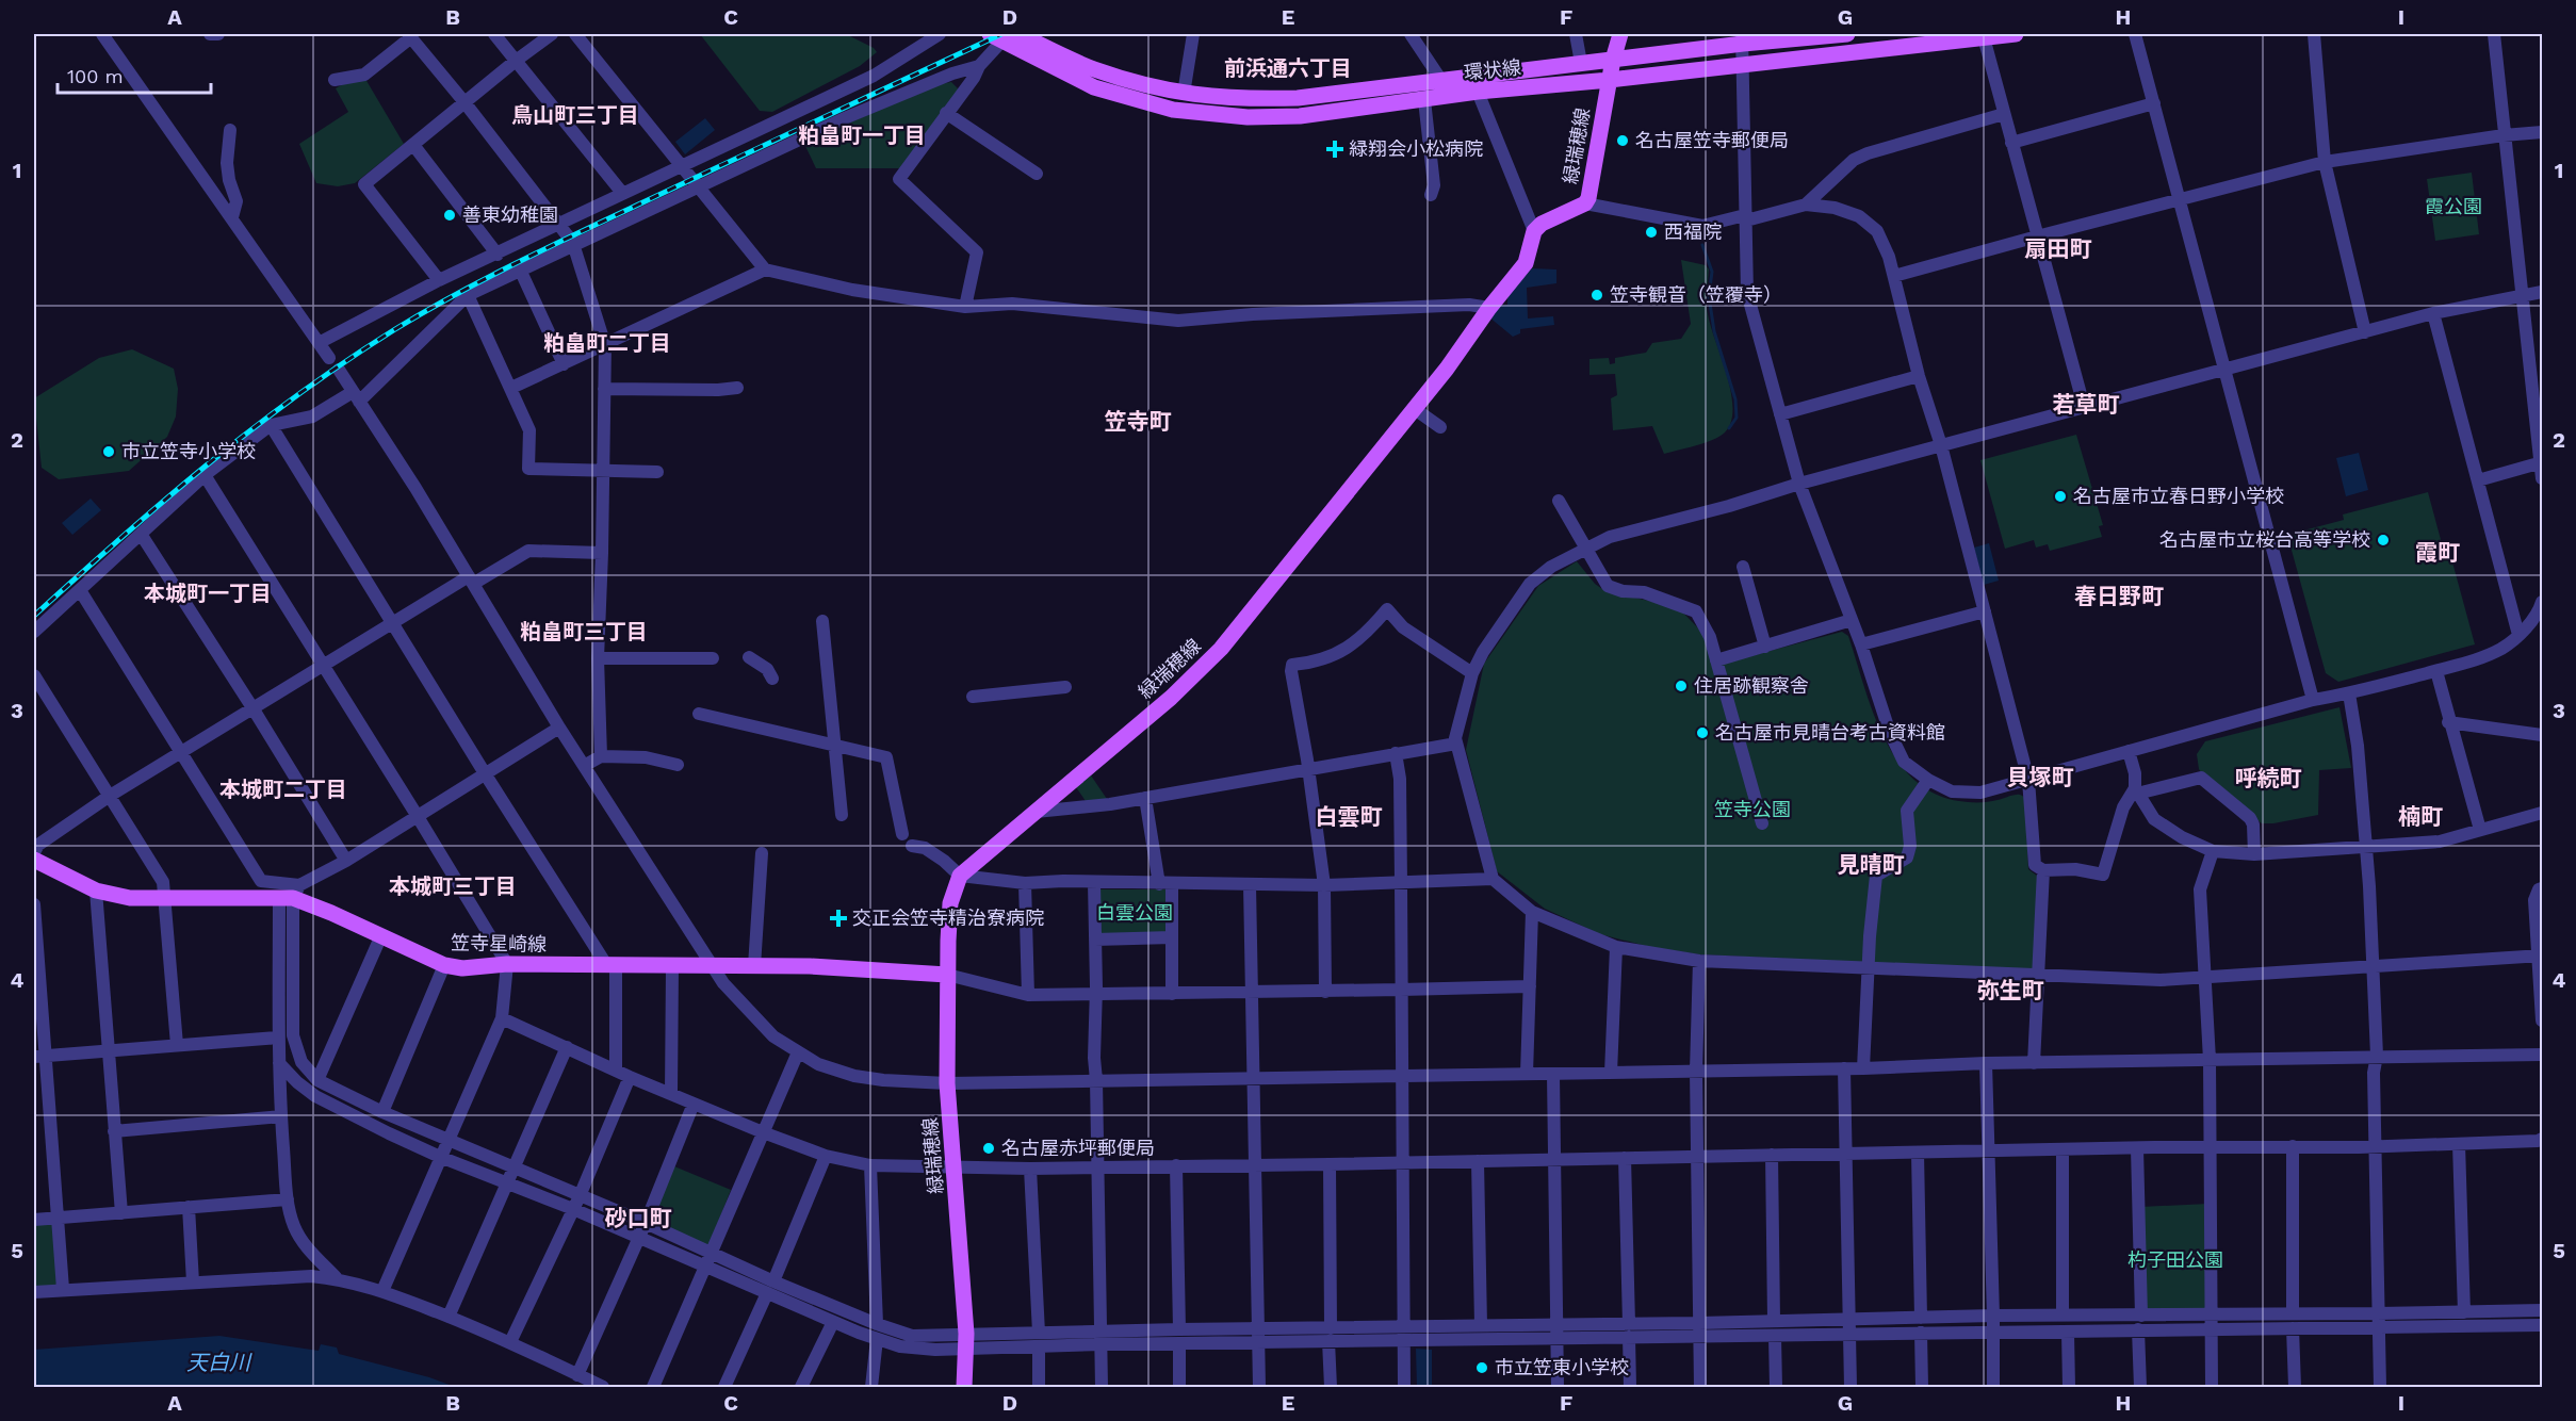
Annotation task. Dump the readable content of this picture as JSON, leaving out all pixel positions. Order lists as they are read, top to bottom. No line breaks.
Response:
{"streets":{"main road":["環状線","緑瑞穂線","笠寺星崎線"]},"crossings":[["環状線","緑瑞穂線"],["緑瑞穂線","笠寺星崎線"]],"districts":["前浜通六丁目","鳥山町三丁目","粕畠町一丁目","扇田町","粕畠町二丁目","若草町","笠寺町","霞町","本城町一丁目","春日野町","粕畠町三丁目","貝塚町","呼続町","本城町二丁目","白雲町","楠町","見晴町","本城町三丁目","弥生町","砂口町"],"water":["天白川"],"parks":["霞公園","笠寺公園","白雲公園","杓子田公園"],"places":{"other":["名古屋笠寺郵便局","善東幼稚園","西福院","笠寺観音（笠覆寺）","市立笠寺小学校","名古屋市立春日野小学校","名古屋市立桜台高等学校","住居跡観察舎","名古屋市見晴台考古資料館","名古屋赤坪郵便局","市立笠東小学校"],"health":["緑翔会小松病院","交正会笠寺精治寮病院"]},"scale_bar":"100 m","grid":{"columns":["A","B","C","D","E","F","G","H","I"],"rows":["1","2","3","4","5"]}}
